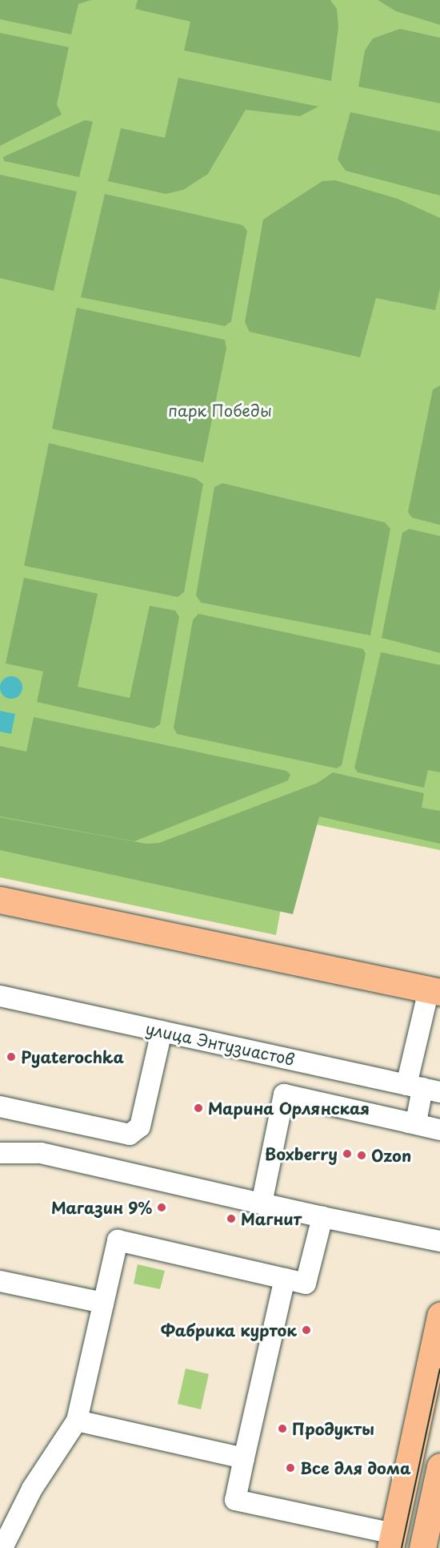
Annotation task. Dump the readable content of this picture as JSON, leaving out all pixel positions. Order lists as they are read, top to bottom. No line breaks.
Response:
{"streets":{"street":["улица Энтузиастов"]},"parks":["парк Победы"],"places":["Pyaterochka","Марина Орлянская","Boxberry","Ozon","Магазин 9%","Магнит","Фабрика курток","Продукты","Все для дома"]}
